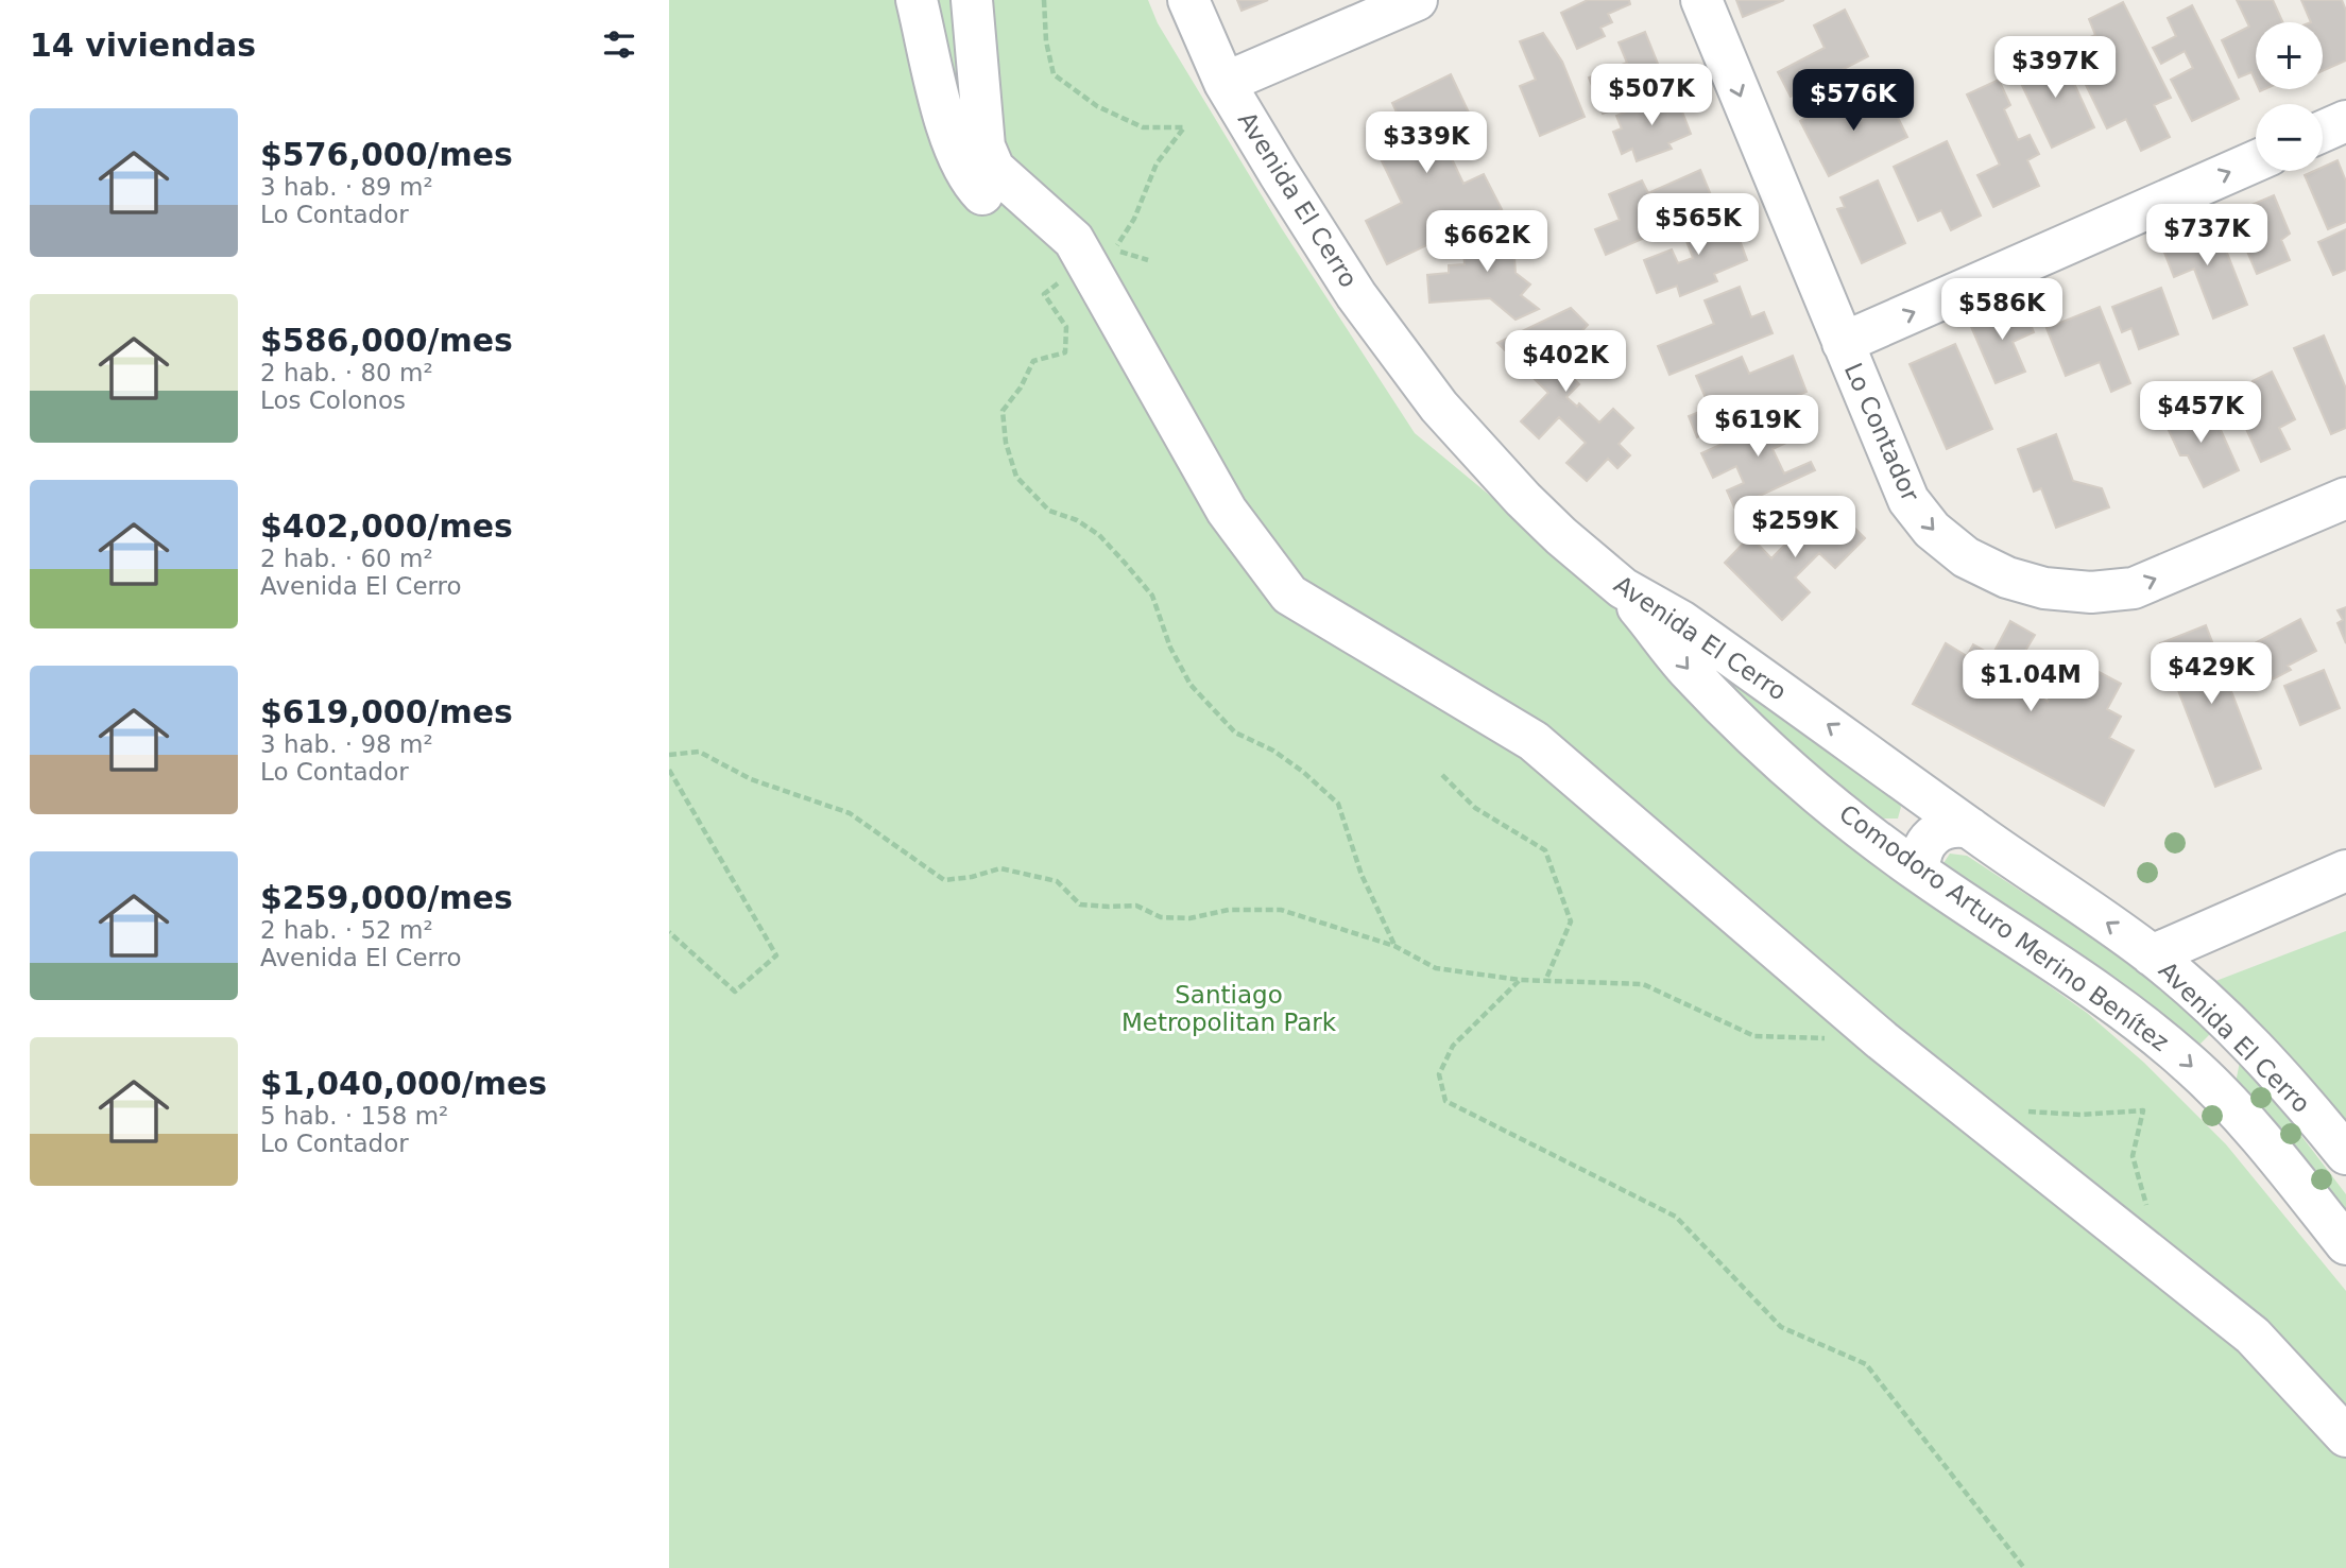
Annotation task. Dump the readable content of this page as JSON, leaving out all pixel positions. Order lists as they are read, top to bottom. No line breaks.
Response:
{"streets":{"street":["Avenida El Cerro","Lo Contador","Comodoro Arturo Merino Benítez"]},"crossings":[["Avenida El Cerro","Comodoro Arturo Merino Benítez"]],"parks":["Santiago Metropolitan Park"],"page":{"heading":"14 viviendas","map_buttons":["+","−"],"price":["$397K","$507K","$576K","$339K","$565K","$737K","$662K","$586K","$402K","$457K","$619K","$259K","$429K","$1.04M"],"list":[{"name":"$576,000/mes","note":"3 hab. · 89 m² · Lo Contador"},{"name":"$586,000/mes","note":"2 hab. · 80 m² · Los Colonos"},{"name":"$402,000/mes","note":"2 hab. · 60 m² · Avenida El Cerro"},{"name":"$619,000/mes","note":"3 hab. · 98 m² · Lo Contador"},{"name":"$259,000/mes","note":"2 hab. · 52 m² · Avenida El Cerro"},{"name":"$1,040,000/mes","note":"5 hab. · 158 m² · Lo Contador"}]}}
